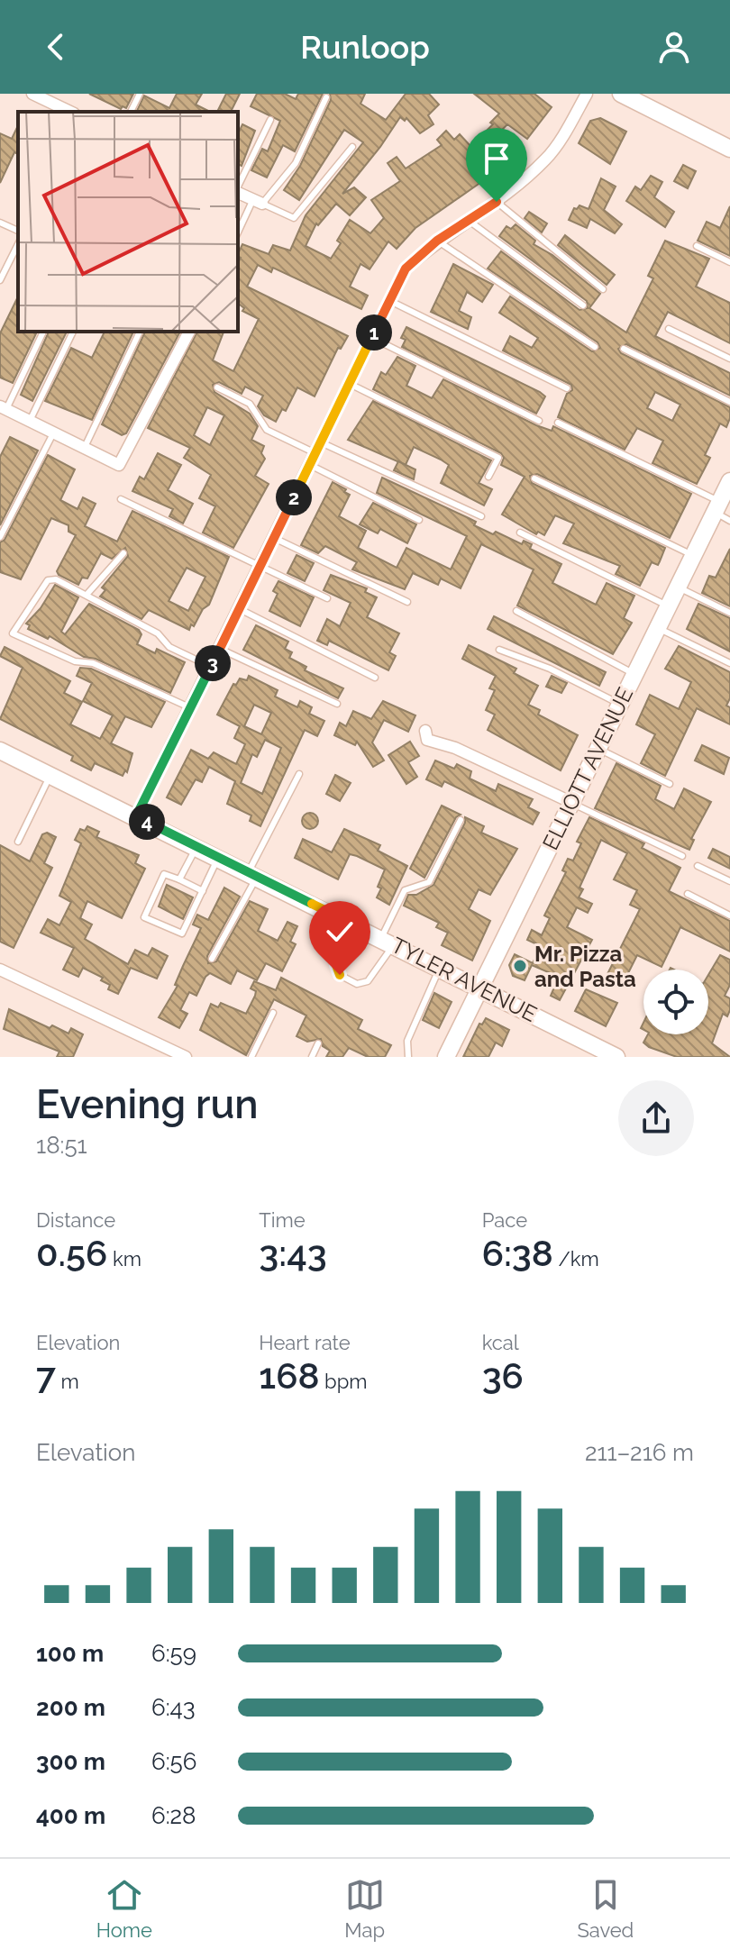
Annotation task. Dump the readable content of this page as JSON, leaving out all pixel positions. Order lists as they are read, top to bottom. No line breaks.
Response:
{"streets":{"main road":["ELLIOTT AVENUE","TYLER AVENUE"]},"crossings":[["ELLIOTT AVENUE","TYLER AVENUE"]],"places":["Mr. Pizza and Pasta"],"page":{"header":"Runloop","pins":["1","2","3","4"],"heading":["Evening run","18:51"],"stats":[["Distance","0.56 km"],["Time","3:43"],["Pace","6:38 /km"],["Elevation","7 m"],["Heart rate","168 bpm"],["kcal","36"]],"chart":["Elevation","211–216 m"],"list":[{"name":"100 m","note":"6:59"},{"name":"200 m","note":"6:43"},{"name":"300 m","note":"6:56"},{"name":"400 m","note":"6:28"}],"tabs":["Home","Map","Saved"]}}
